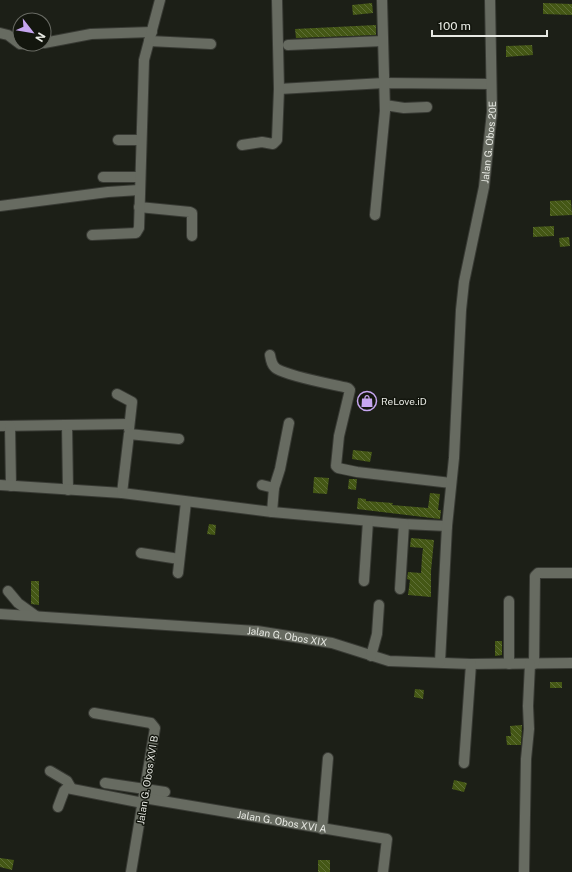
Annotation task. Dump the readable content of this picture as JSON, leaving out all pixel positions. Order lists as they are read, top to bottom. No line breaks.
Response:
{"streets":{"street":["Jalan G. Obos 20E","Jalan G. Obos XIX","Jalan G. Obos XVI B","Jalan G. Obos XVI A"]},"crossings":[["Jalan G. Obos 20E","Jalan G. Obos XIX"],["Jalan G. Obos XVI B","Jalan G. Obos XVI A"]],"places":{"shop":["ReLove.iD"]},"scale_bar":"100 m","north":"bottom right"}
